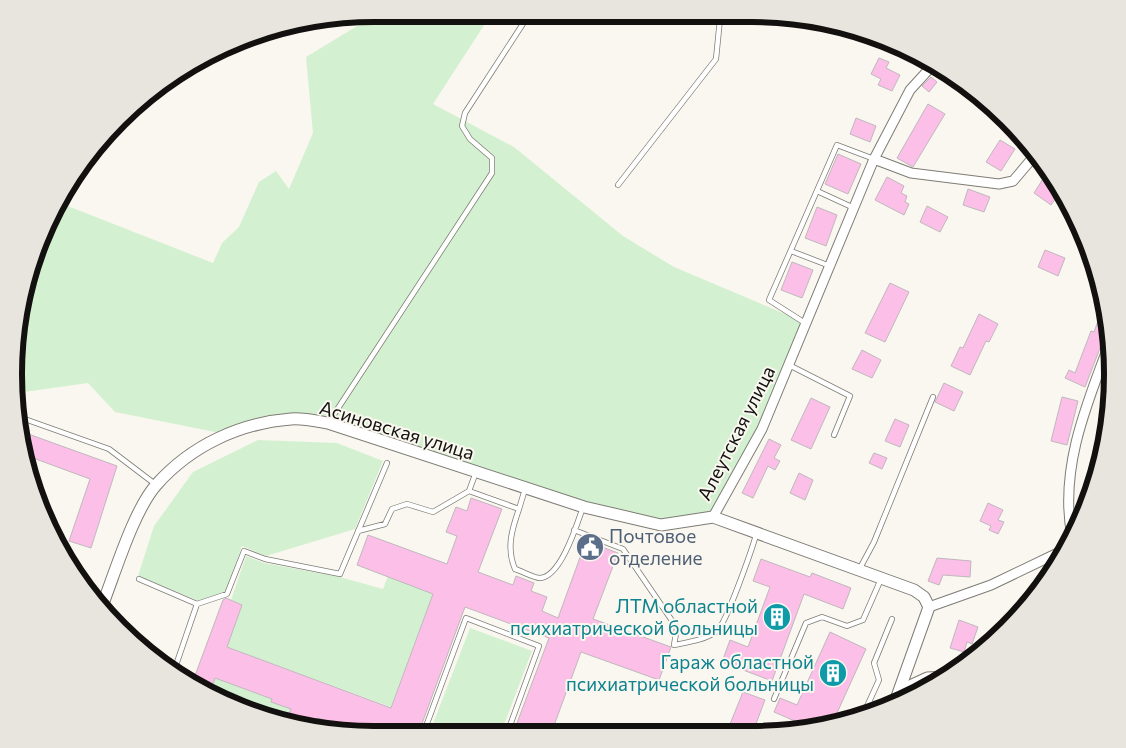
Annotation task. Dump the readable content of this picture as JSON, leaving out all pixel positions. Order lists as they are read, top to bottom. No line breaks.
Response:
{"streets":{"street":["Асиновская улица","Алеутская улица"]},"crossings":[["Асиновская улица","Алеутская улица"]],"places":{"public building":["Почтовое отделение"],"building":["ЛТМ областной психиатрической больницы","Гараж областной психиатрической больницы"]}}
